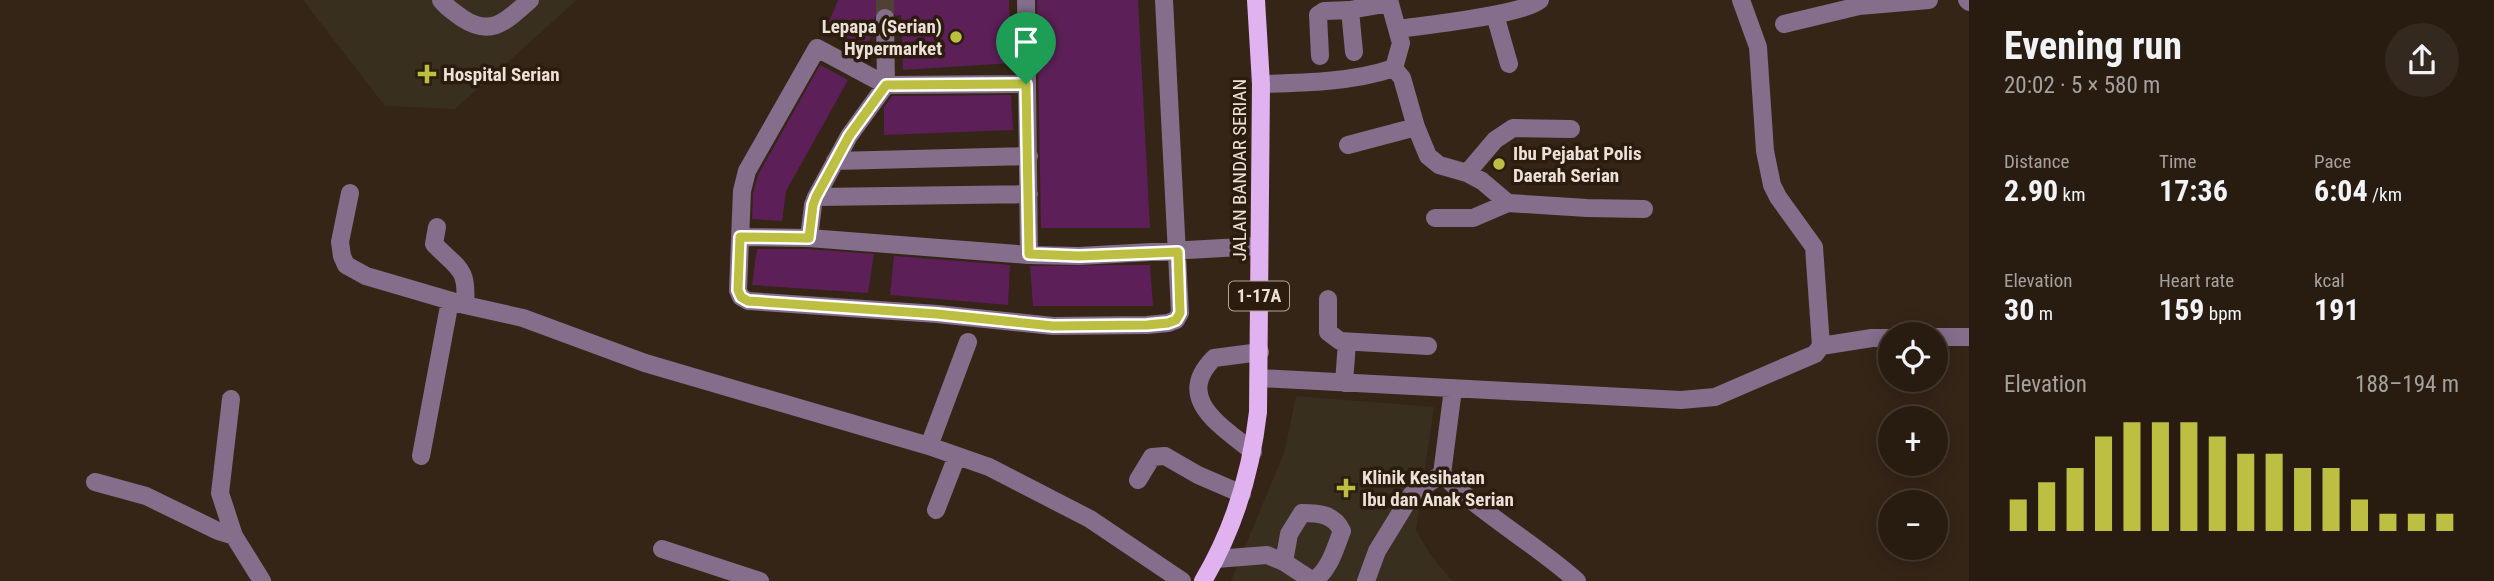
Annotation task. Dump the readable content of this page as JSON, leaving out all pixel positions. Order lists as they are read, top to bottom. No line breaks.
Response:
{"streets":{"main road":["JALAN BANDAR SERIAN","1-17A"]},"places":{"other":["Lepapa (Serian) Hypermarket","Ibu Pejabat Polis Daerah Serian"],"health":["Hospital Serian","Klinik Kesihatan Ibu dan Anak Serian"]},"page":{"heading":["Evening run","20:02 · 5 × 580 m"],"stats":[["Distance","2.90 km"],["Time","17:36"],["Pace","6:04 /km"],["Elevation","30 m"],["Heart rate","159 bpm"],["kcal","191"]],"map_buttons":["+","−"],"chart":["Elevation","188–194 m"]}}
